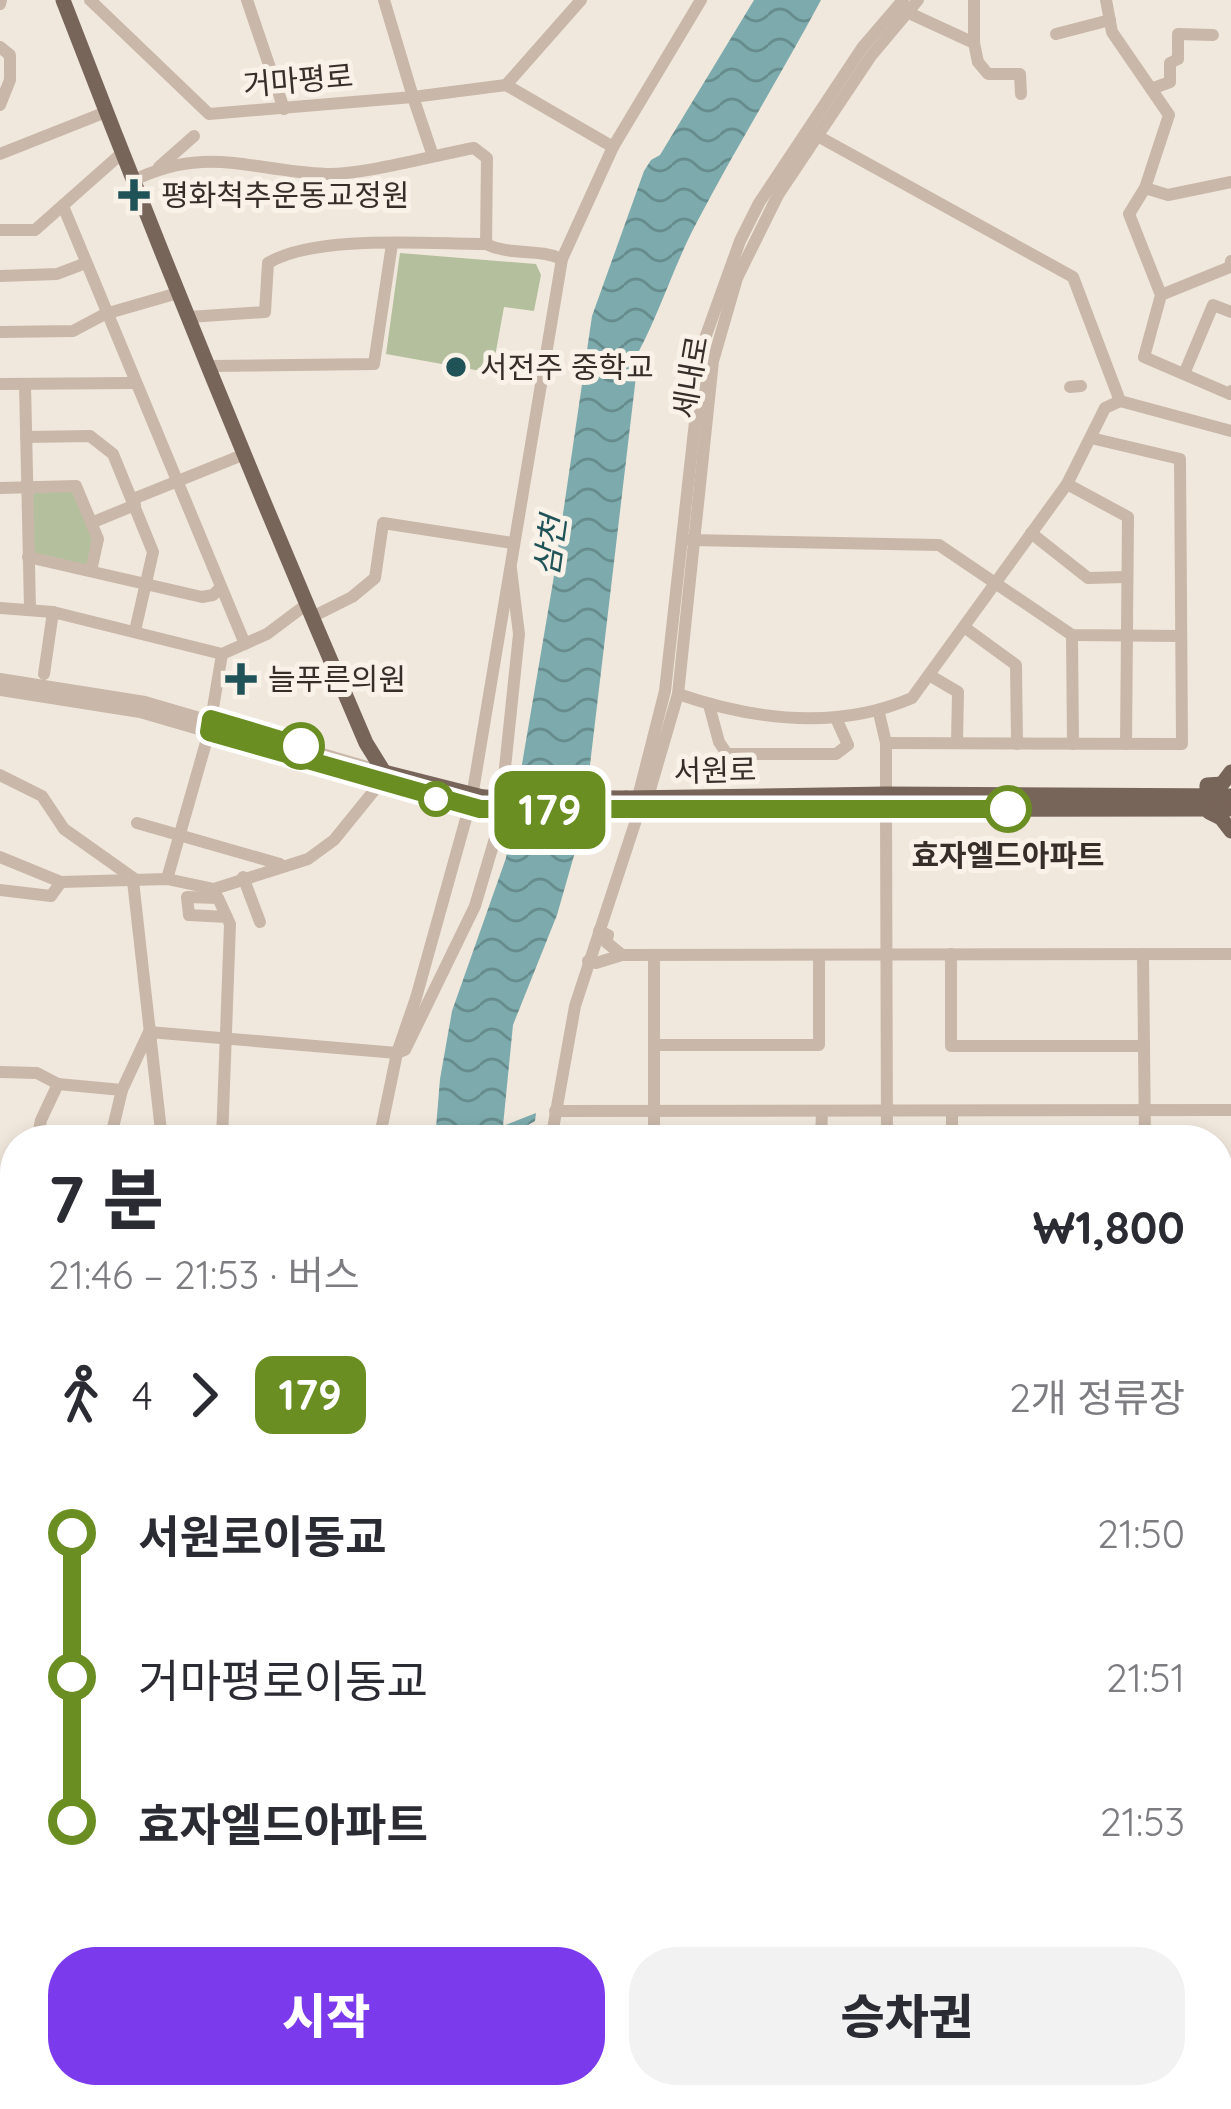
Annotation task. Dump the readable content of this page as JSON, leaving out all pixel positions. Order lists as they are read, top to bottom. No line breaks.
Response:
{"streets":{"main road":["서원로"],"street":["거마평로","세내로"]},"crossings":[["세내로","서원로"]],"water":["삼천"],"places":{"health":["평화척추운동교정원","늘푸른의원"],"other":["서전주 중학교","효자엘드아파트"]},"lines":["bus line 179"],"page":{"on_map":"179","heading":["7 분","21:46 – 21:53 · 버스","₩1,800"],"legs":["4","179","2개 정류장"],"list":[{"name":"서원로이동교","value":"21:50"},{"name":"거마평로이동교","value":"21:51"},{"name":"효자엘드아파트","value":"21:53"}],"buttons":["시작","승차권"]}}
